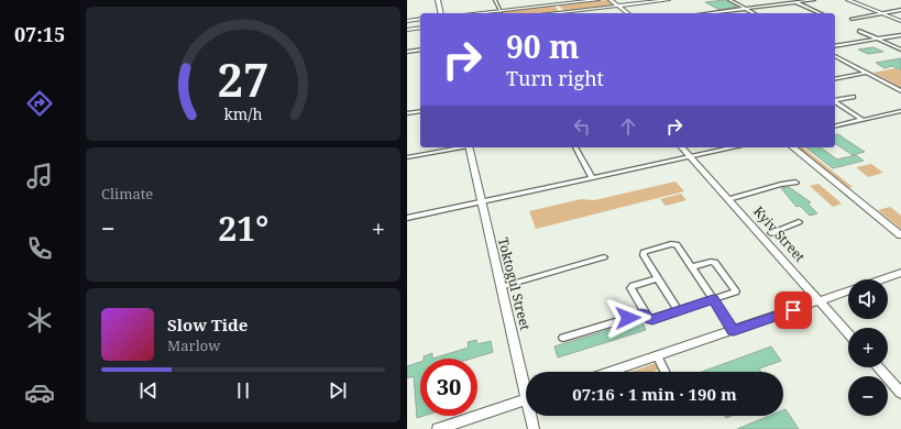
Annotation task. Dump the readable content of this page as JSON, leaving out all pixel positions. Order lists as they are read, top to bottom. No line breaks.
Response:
{"streets":{"main road":["Kyiv Street","Toktogul Street"]},"page":{"tabs":"07:15","turn":["90 m","Turn right"],"tile":"Climate","heat":["−","21°","+"],"map_buttons":["+","−"],"song":["Slow Tide","Marlow"],"limit":"30","trip":"07:16 · 1 min · 190 m","gauge":["27","km/h"]}}
